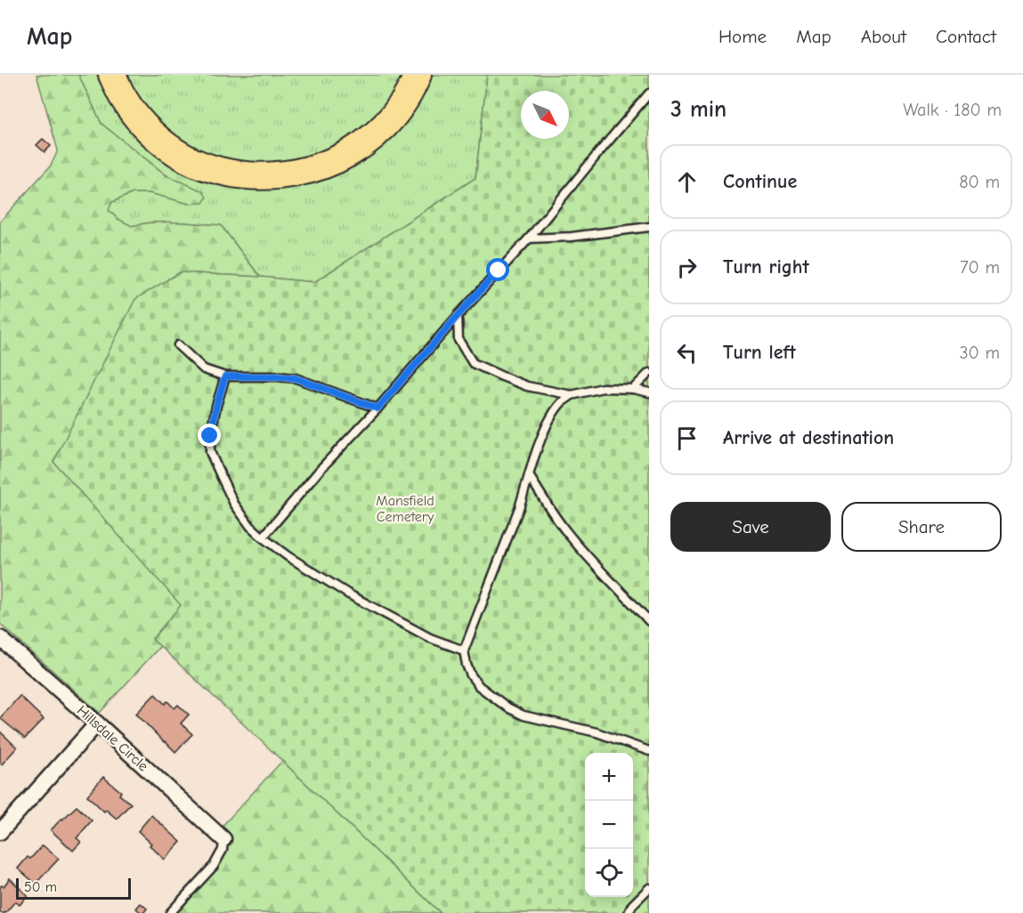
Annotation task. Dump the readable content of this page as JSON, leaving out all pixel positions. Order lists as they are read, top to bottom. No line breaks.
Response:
{"streets":{"street":["Hillsdale Circle"]},"parks":["Mansfield Cemetery"],"scale_bar":"50 m","north":"bottom right","page":{"header":"Map","nav":["Home","Map","About","Contact"],"heading":["3 min","Walk · 180 m"],"list":[["Continue","80 m"],["Turn right","70 m"],["Turn left","30 m"],"Arrive at destination"],"buttons":["Save","Share"],"map_buttons":["+","−"],"scale":"50 m"}}
